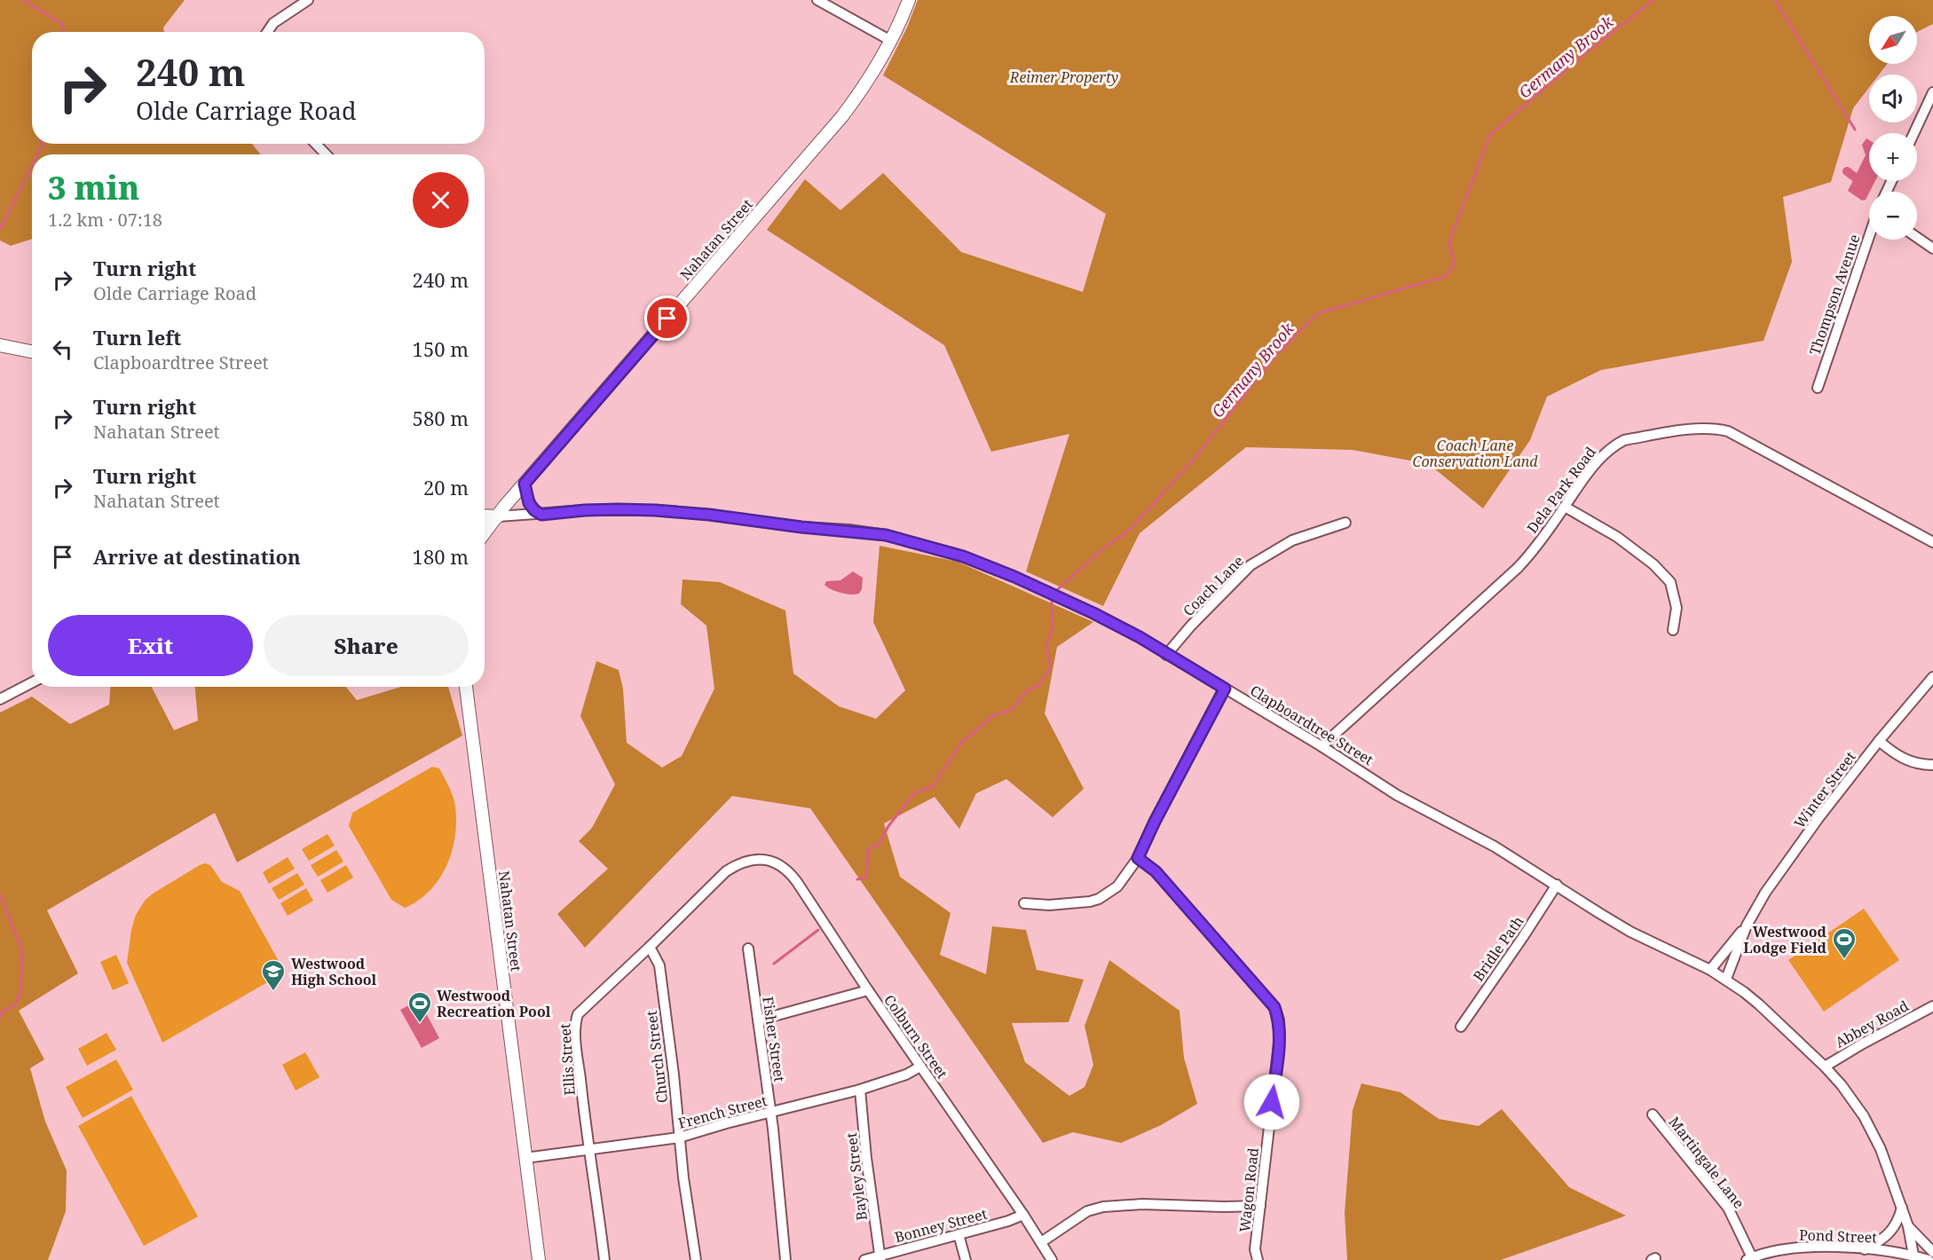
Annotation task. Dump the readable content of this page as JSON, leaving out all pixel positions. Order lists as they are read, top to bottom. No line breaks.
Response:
{"streets":{"main road":["Nahatan Street","Clapboardtree Street"],"street":["Thompson Avenue","Dela Park Road","Coach Lane","Winter Street","Bridle Path","Abbey Road","Colburn Street","Fisher Street","Church Street","Ellis Street","French Street","Martingale Lane","Bayley Street","Wagon Road","Bonney Street","Pond Street"]},"crossings":[["Nahatan Street","Clapboardtree Street"],["Nahatan Street","French Street"],["Dela Park Road","Clapboardtree Street"],["Coach Lane","Clapboardtree Street"],["Clapboardtree Street","Winter Street"],["Clapboardtree Street","Bridle Path"],["Clapboardtree Street","Abbey Road"],["Clapboardtree Street","Pond Street"],["Colburn Street","Ellis Street"],["Colburn Street","French Street"],["Colburn Street","Bonney Street"],["Fisher Street","French Street"],["Church Street","Ellis Street"],["Church Street","French Street"],["Ellis Street","French Street"],["French Street","Bayley Street"],["Martingale Lane","Pond Street"],["Bayley Street","Bonney Street"]],"water":["Germany Brook"],"parks":["Reimer Property","Coach Lane Conservation Land"],"places":{"sports":["Westwood Lodge Field","Westwood Recreation Pool"],"school or university":["Westwood High School"]},"north":"bottom left","page":{"map_buttons":["+","−"],"turn":["240 m","Olde Carriage Road"],"heading":["3 min","1.2 km · 07:18"],"list":[{"name":"Turn right","note":"Olde Carriage Road","value":"240 m"},{"name":"Turn left","note":"Clapboardtree Street","value":"150 m"},{"name":"Turn right","note":"Nahatan Street","value":"580 m"},{"name":"Turn right","note":"Nahatan Street","value":"20 m"},{"name":"Arrive at destination","value":"180 m"}],"buttons":["Exit","Share"]}}
